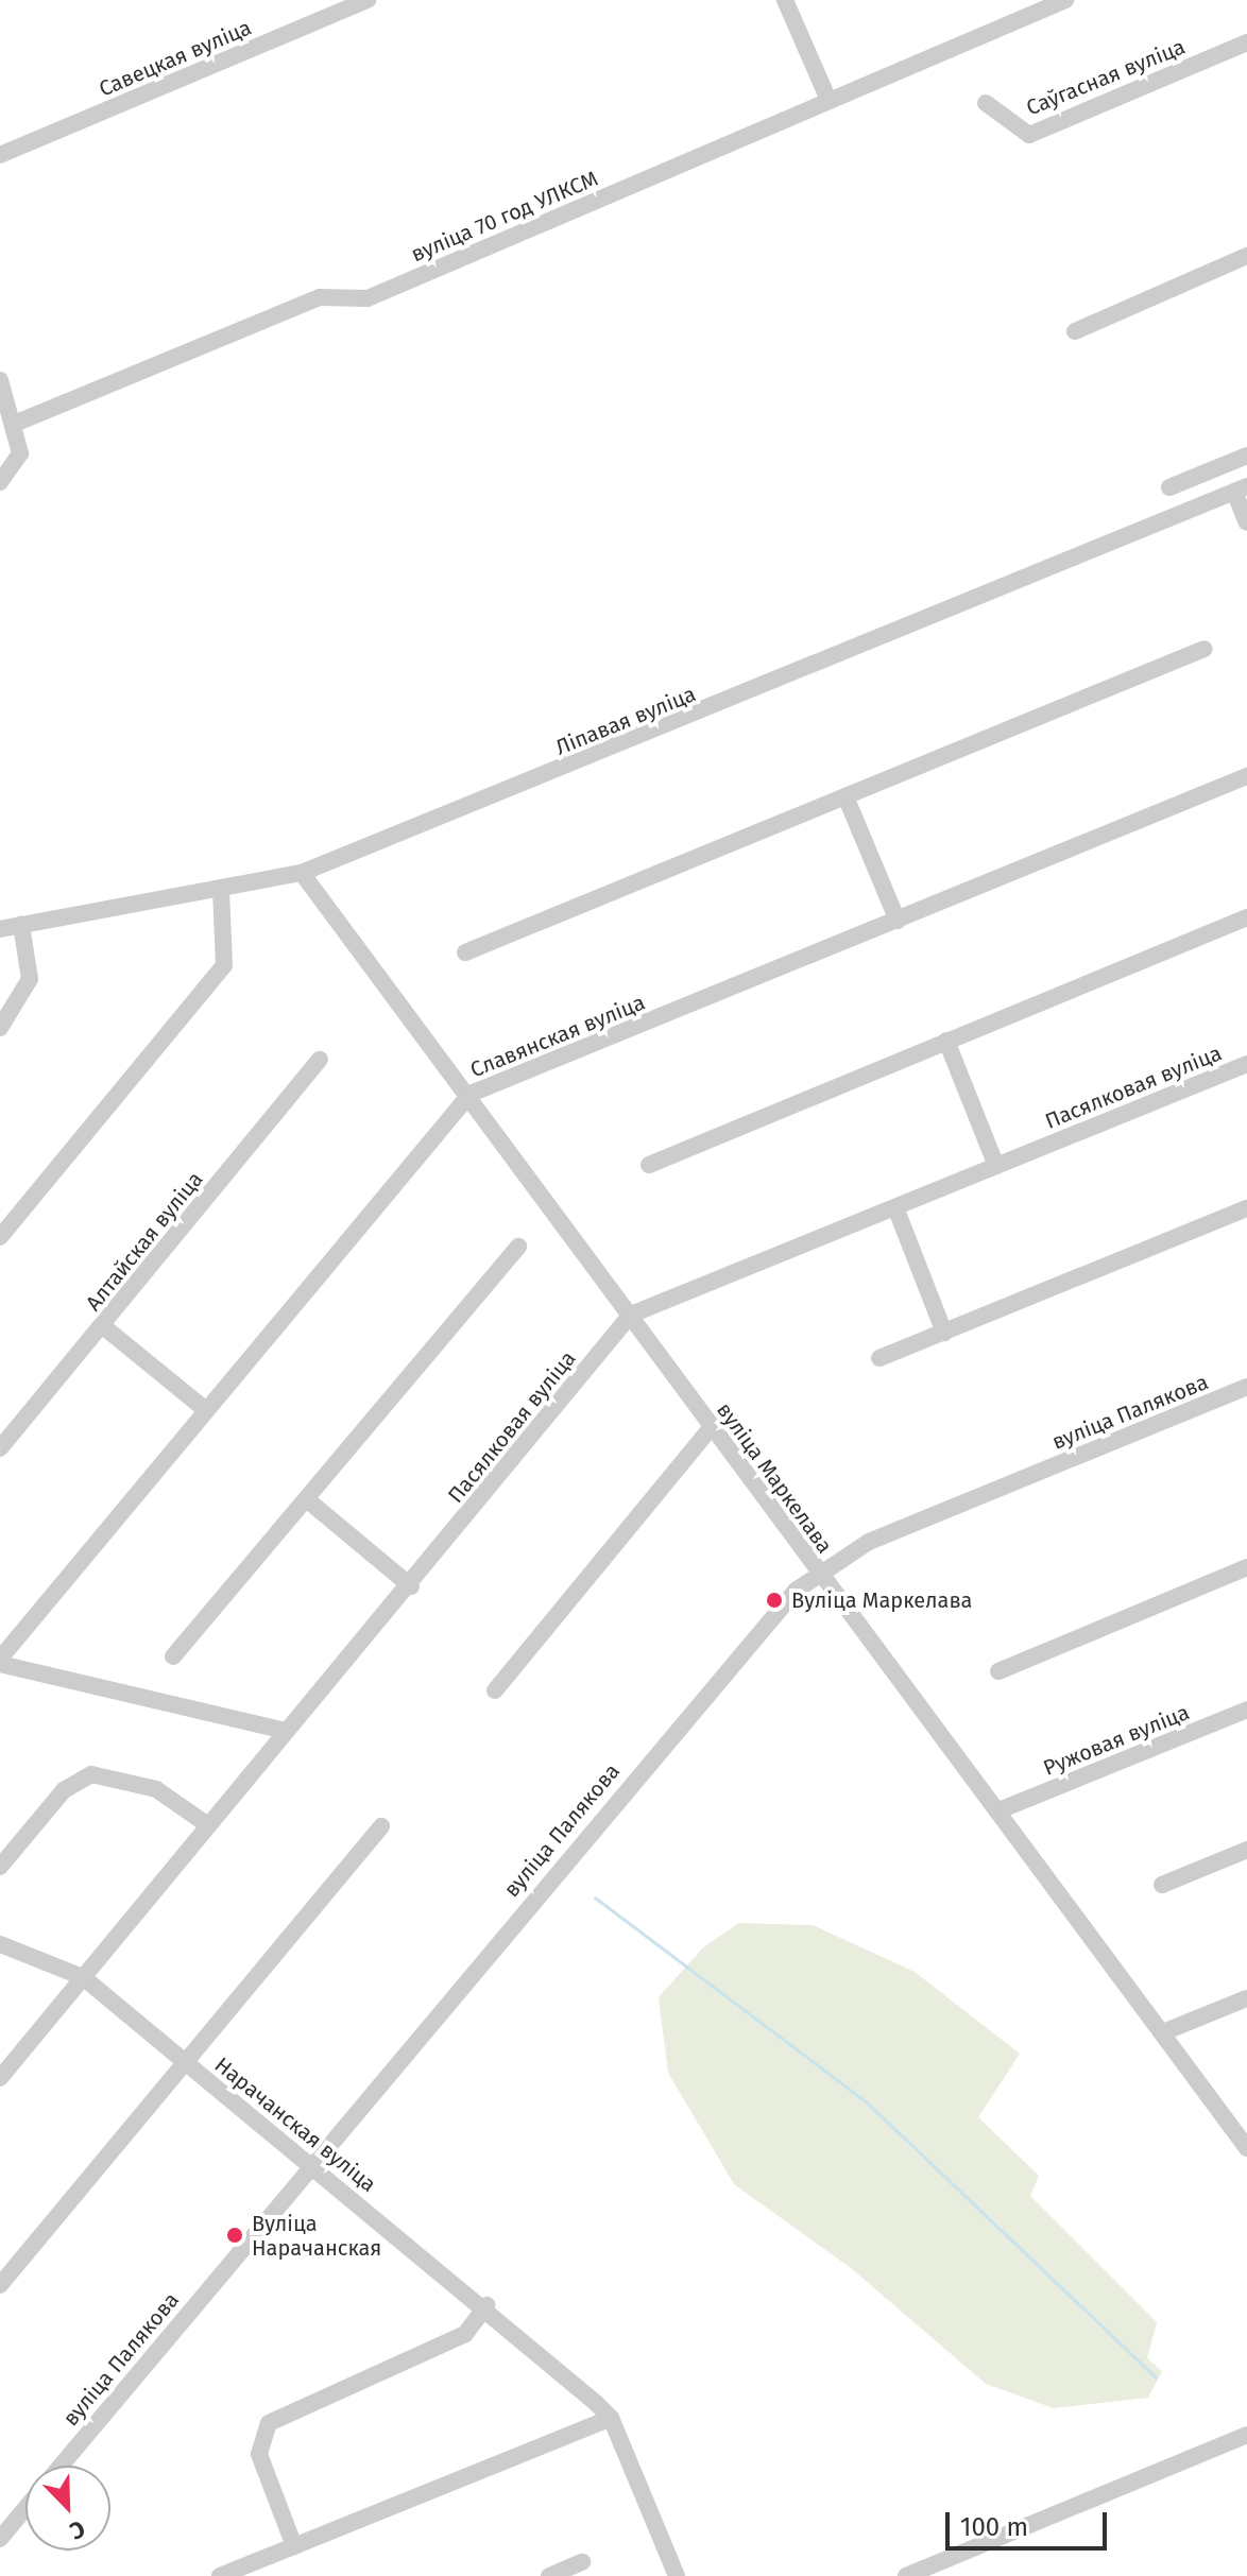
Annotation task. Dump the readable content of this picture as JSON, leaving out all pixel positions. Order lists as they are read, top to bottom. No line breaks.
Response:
{"streets":{"street":["Савецкая вуліца","Саўгасная вуліца","вуліца 70 год УЛКСМ","Ліпавая вуліца","Славянская вуліца","Пасялковая вуліца","Алтайская вуліца","вуліца Палякова","вуліца Маркелава","Ружовая вуліца","Нарачанская вуліца"]},"crossings":[["Ліпавая вуліца","вуліца Маркелава"],["Славянская вуліца","вуліца Маркелава"],["Пасялковая вуліца","вуліца Маркелава"],["Пасялковая вуліца","Нарачанская вуліца"],["вуліца Палякова","вуліца Маркелава"],["вуліца Палякова","Нарачанская вуліца"],["вуліца Маркелава","Ружовая вуліца"]],"places":["Вуліца Маркелава","Вуліца Нарачанская"],"scale_bar":"100 m","north":"bottom right"}
